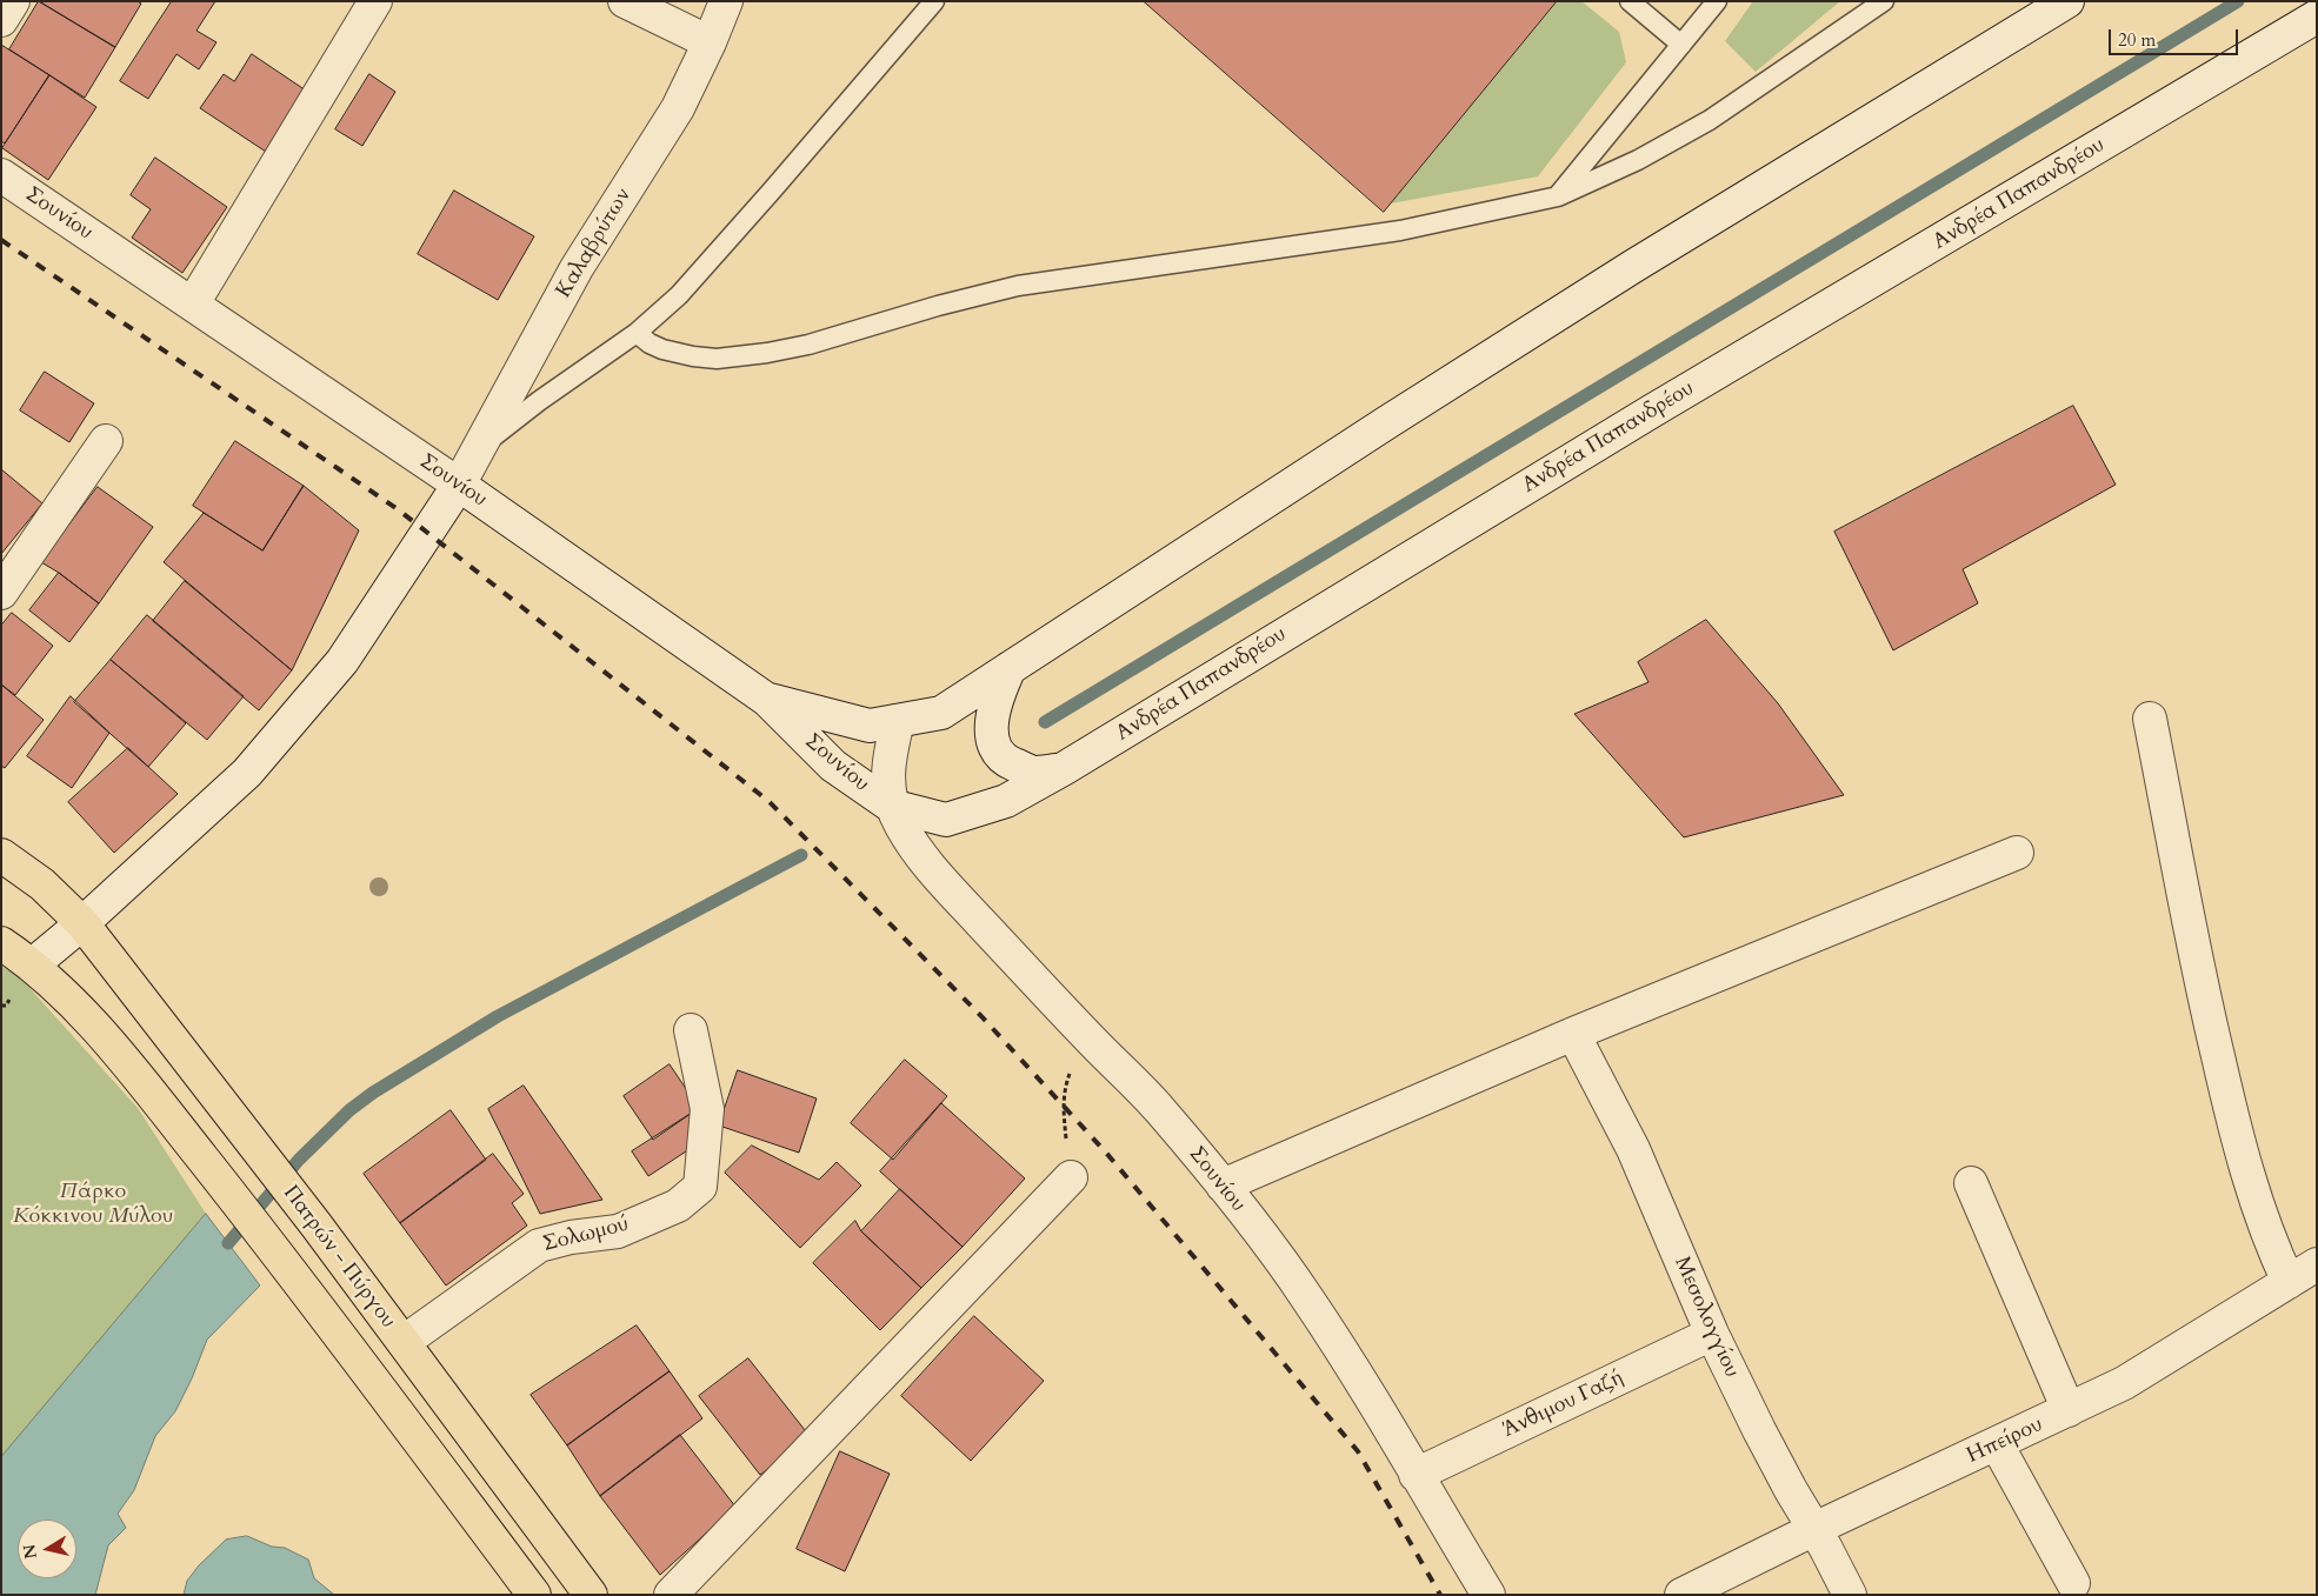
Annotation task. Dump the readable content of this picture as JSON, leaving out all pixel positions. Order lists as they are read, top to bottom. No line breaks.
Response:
{"streets":{"main road":["Πατρών - Πύργου"],"street":["Ανδρέα Παπανδρέου","Σουνίου","Καλαβρύτων","Σολωμού","Μεσολογγίου","Άνθιμου Γαζή","Ηπείρου"]},"crossings":[["Ανδρέα Παπανδρέου","Σουνίου"],["Σουνίου","Καλαβρύτων"],["Σουνίου","Άνθιμου Γαζή"],["Καλαβρύτων","Πατρών - Πύργου"],["Σολωμού","Πατρών - Πύργου"],["Μεσολογγίου","Άνθιμου Γαζή"],["Μεσολογγίου","Ηπείρου"]],"parks":["Πάρκο Κόκκινου Μύλου"],"scale_bar":"20 m","north":"left"}
